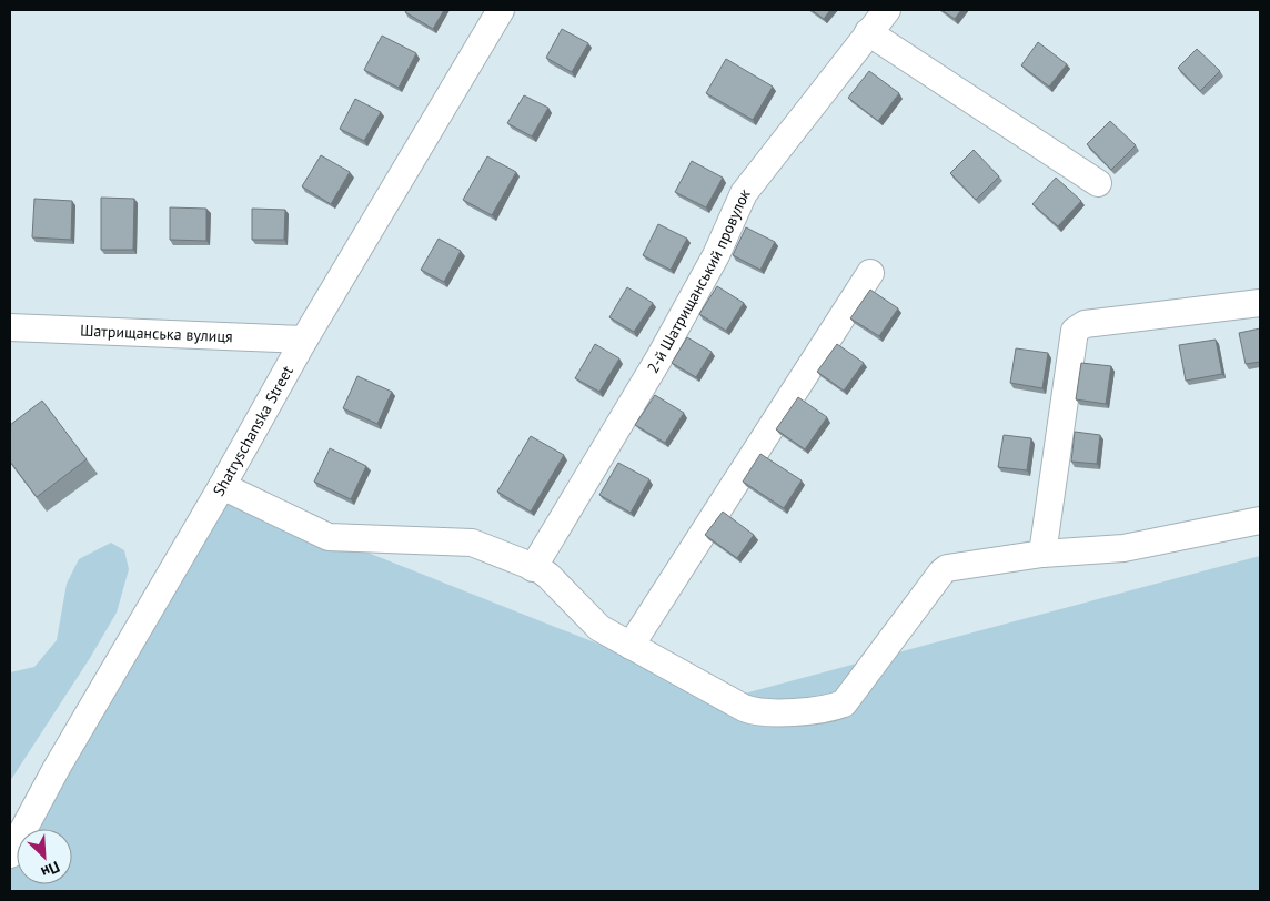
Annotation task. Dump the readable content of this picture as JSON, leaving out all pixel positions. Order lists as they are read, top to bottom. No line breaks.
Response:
{"streets":{"street":["2-й Шатрищанський провулок","Шатрищанська вулиця","Shatryschanska Street"]},"crossings":[["Шатрищанська вулиця","Shatryschanska Street"]],"north":"bottom right"}
